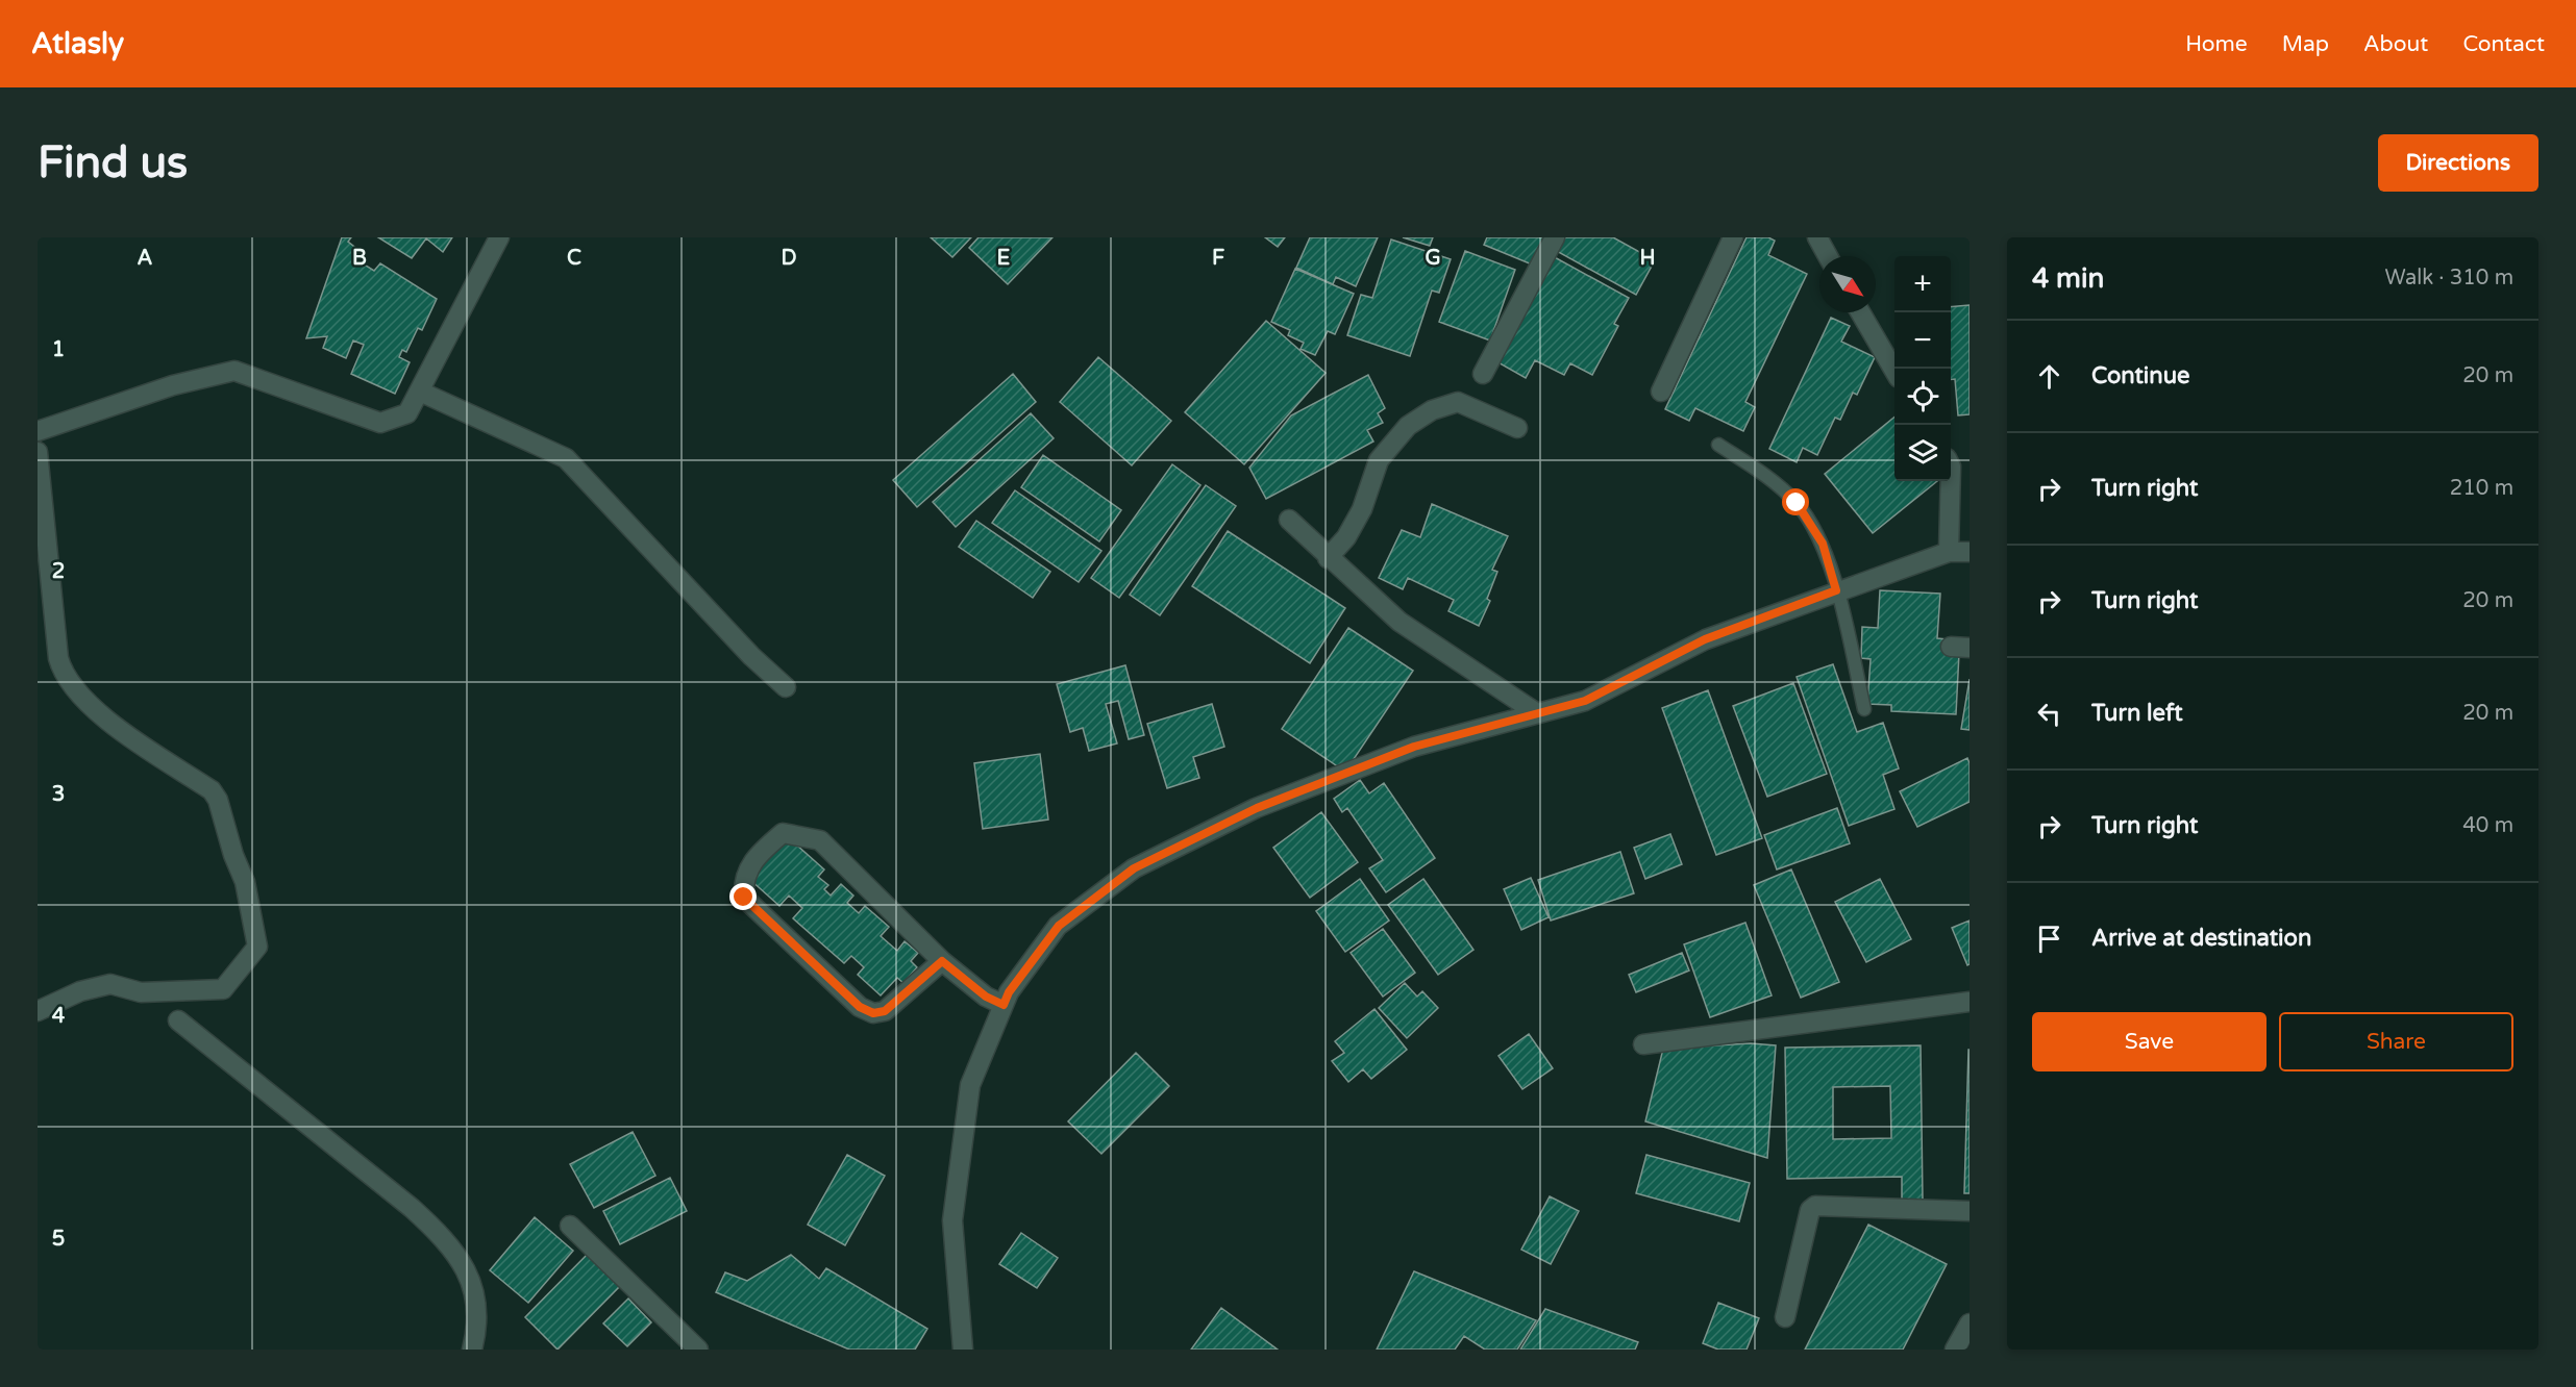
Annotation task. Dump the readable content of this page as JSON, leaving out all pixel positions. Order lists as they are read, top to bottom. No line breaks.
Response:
{"north":"bottom right","page":{"header":"Atlasly","nav":["Home","Map","About","Contact"],"buttons":["Directions",["Save","Share"]],"title":"Find us","heading":["4 min","Walk · 310 m"],"map_buttons":["+","−"],"list":[["Continue","20 m"],["Turn right","210 m"],["Turn right","20 m"],["Turn left","20 m"],["Turn right","40 m"],"Arrive at destination"]},"grid":{"columns":["A","B","C","D","E","F","G","H"],"rows":["1","2","3","4","5"]}}
